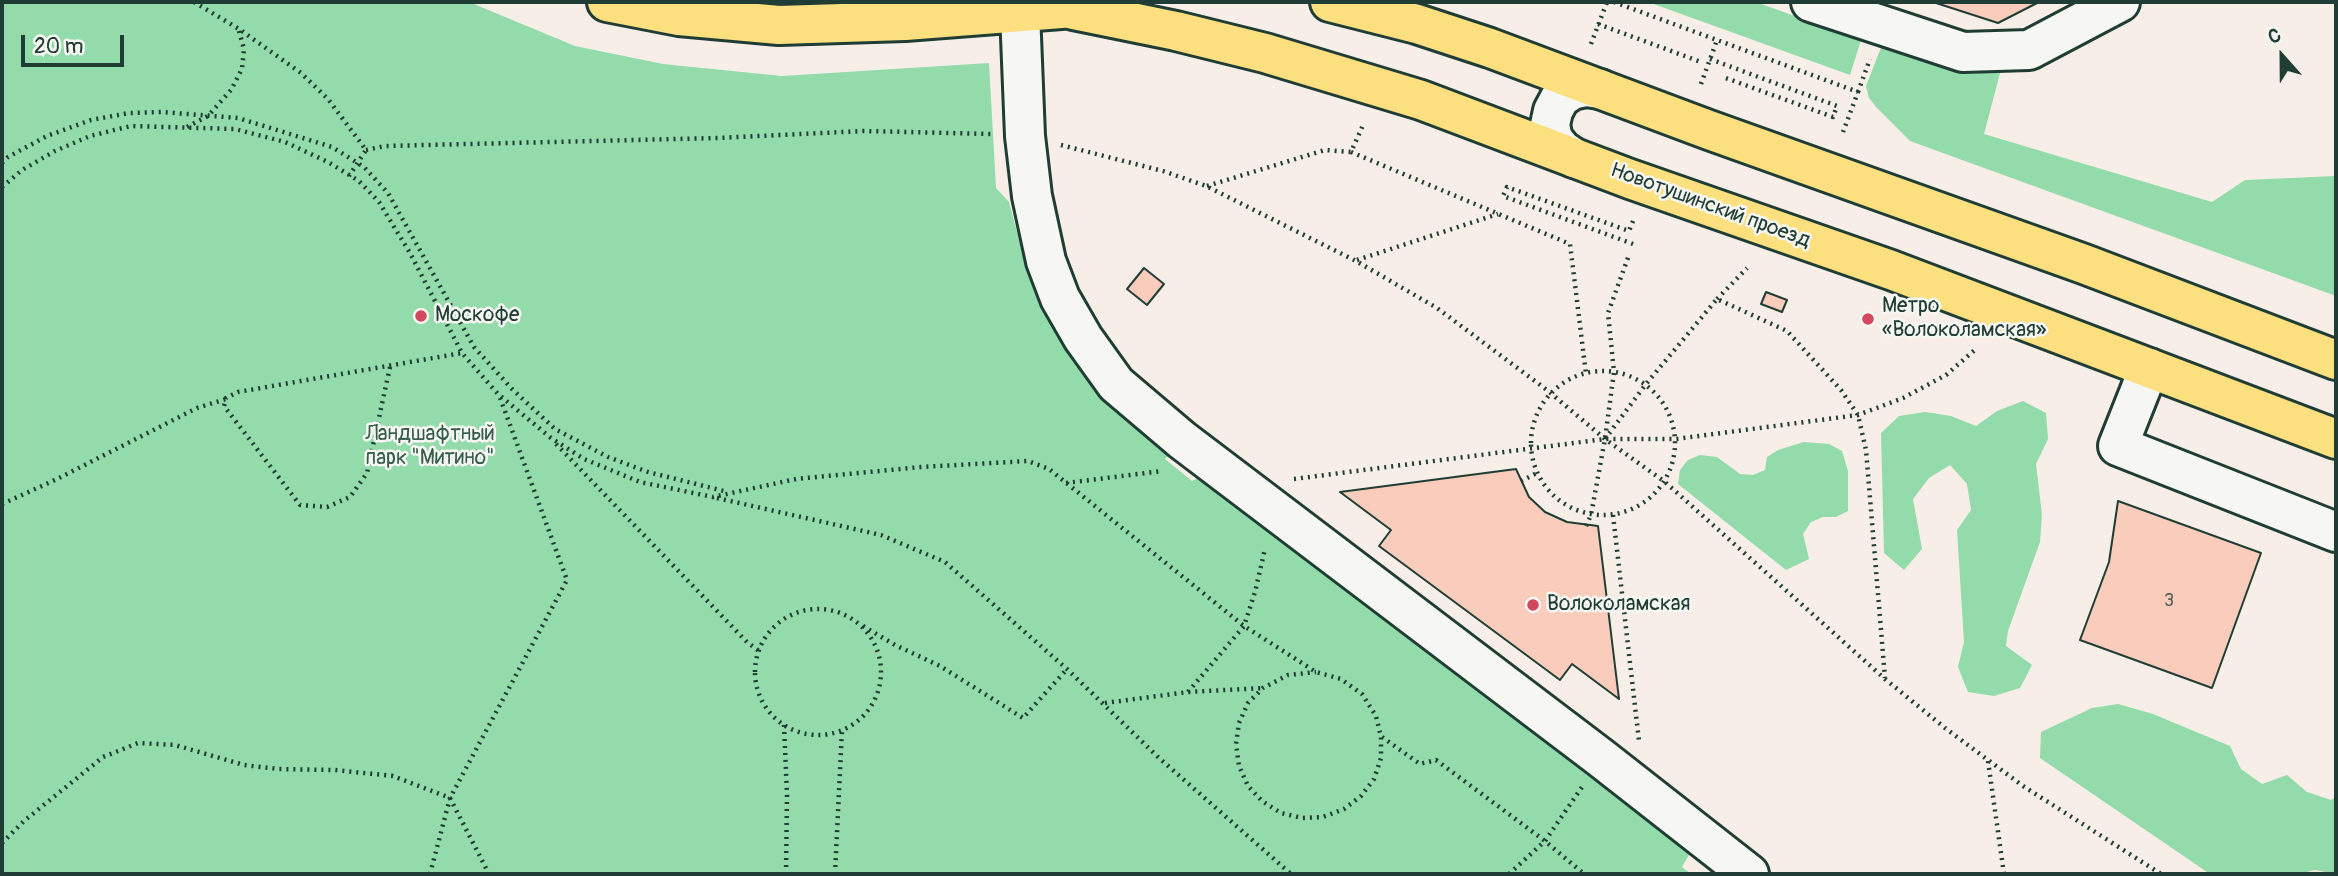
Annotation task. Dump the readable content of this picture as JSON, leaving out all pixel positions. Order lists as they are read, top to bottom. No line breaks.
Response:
{"streets":{"main road":["Новотушинский проезд"]},"parks":["Ландшафтный парк \"Митино\""],"places":["Москофе","Метро «Волоколамская»","Волоколамская"],"house_numbers":["3"],"scale_bar":"20 m","north":"top"}
